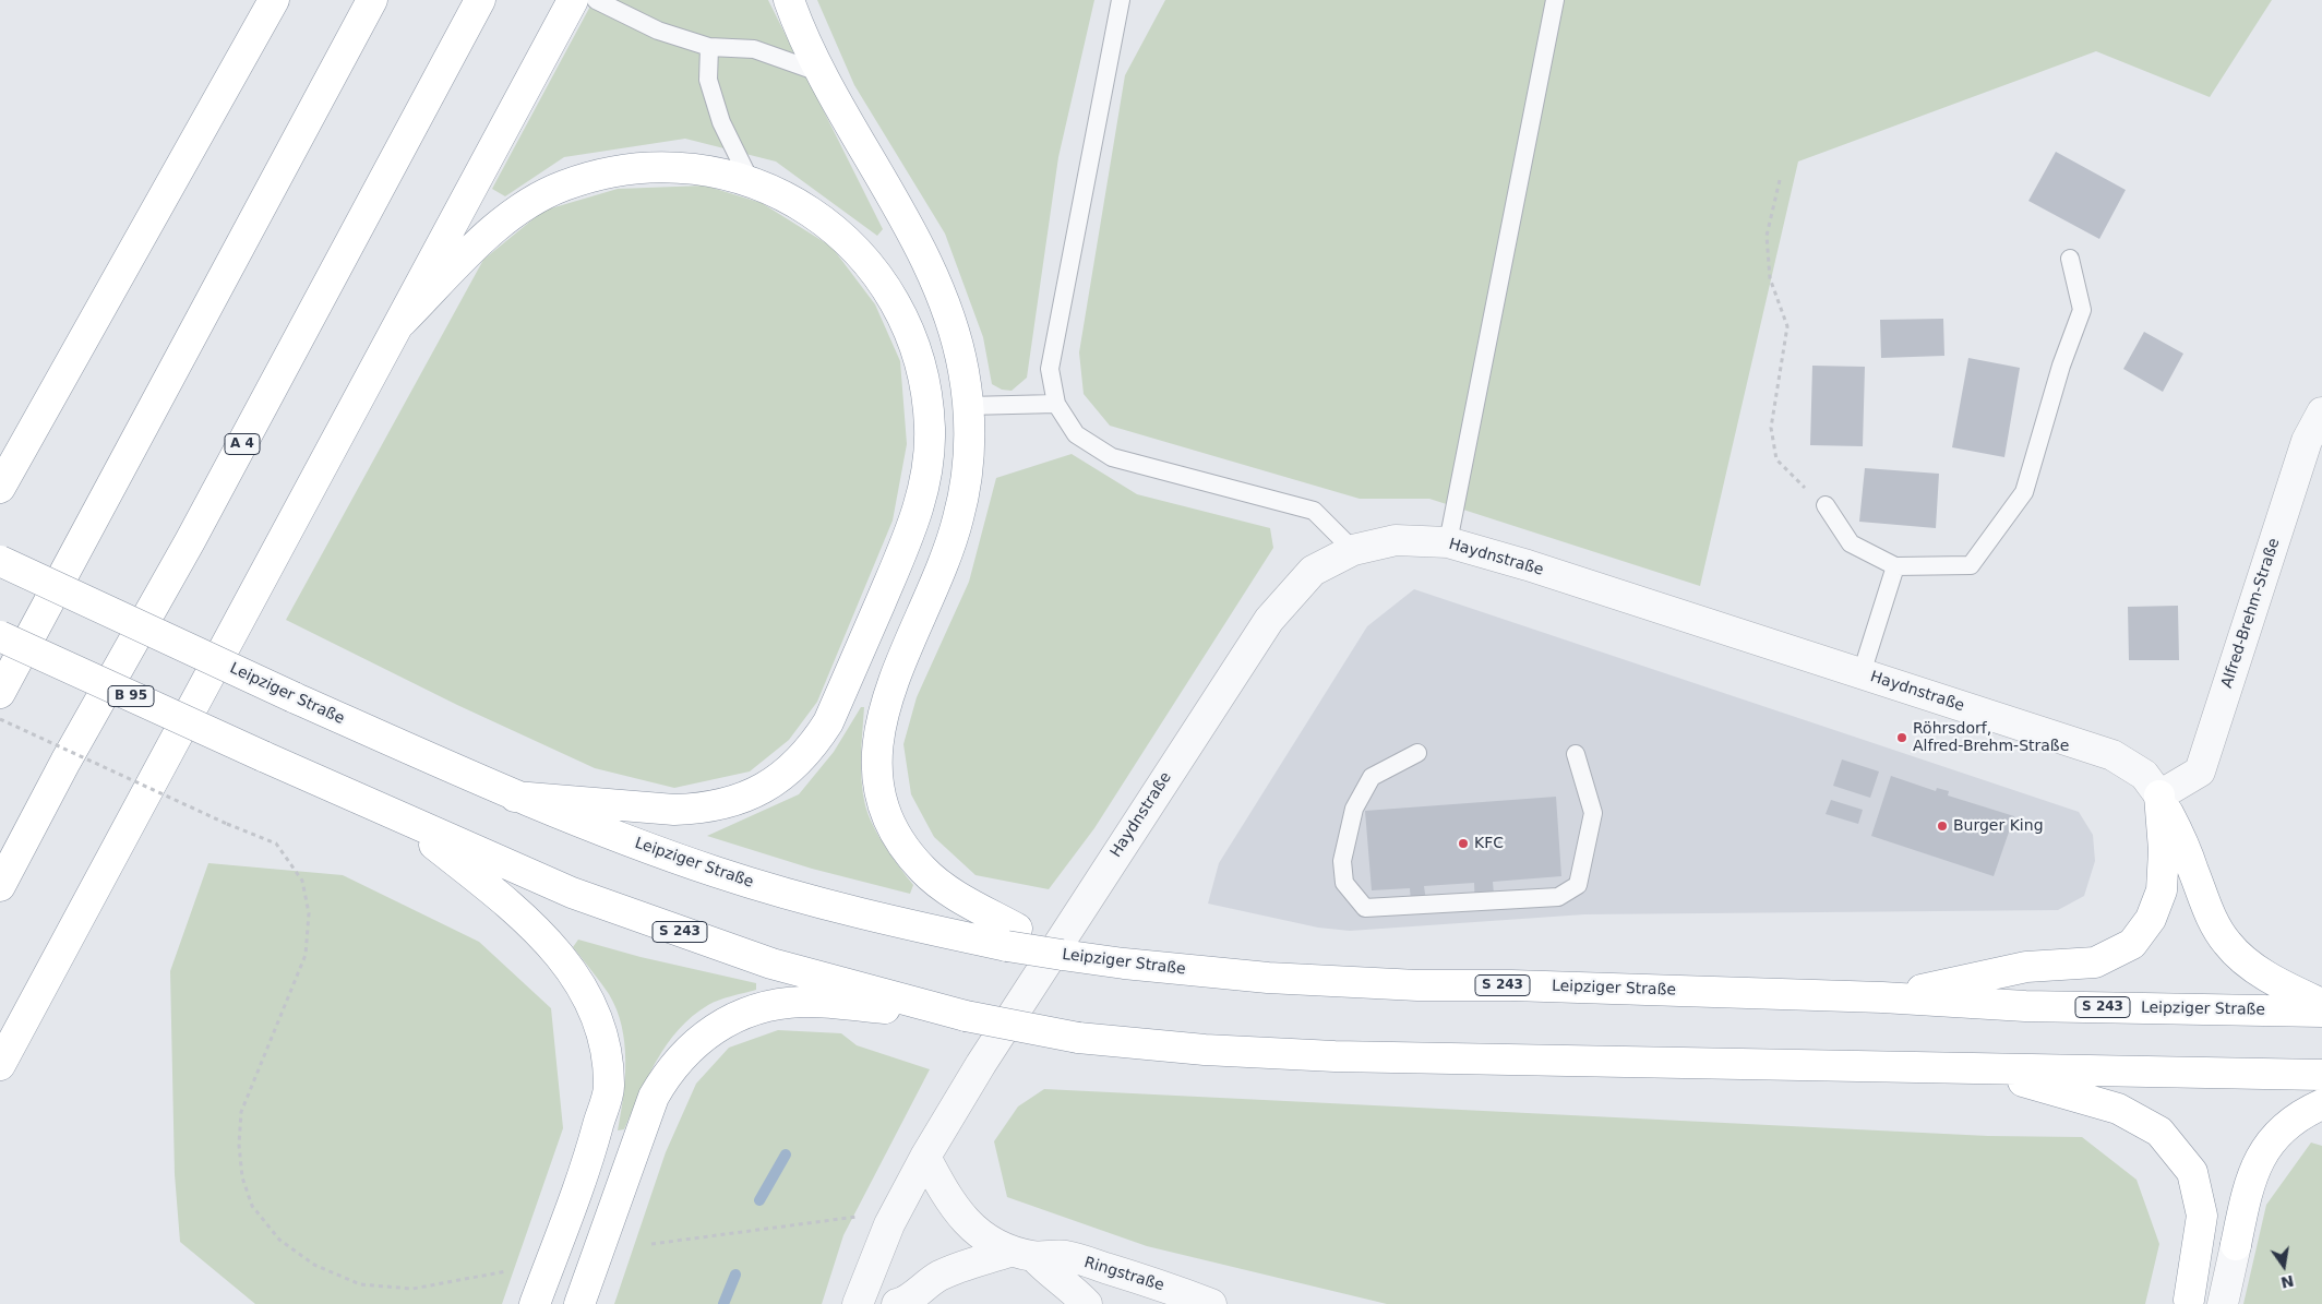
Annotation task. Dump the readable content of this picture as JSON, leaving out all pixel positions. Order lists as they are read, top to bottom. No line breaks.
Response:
{"streets":{"highway":["A 4","Leipziger Straße","B 95","S 243"],"street":["Haydnstraße","Alfred-Brehm-Straße","Ringstraße"]},"crossings":[["Haydnstraße","Alfred-Brehm-Straße"],["Haydnstraße","Ringstraße"],["B 95","S 243"]],"places":["Röhrsdorf, Alfred-Brehm-Straße","Burger King","KFC"],"north":"bottom"}
